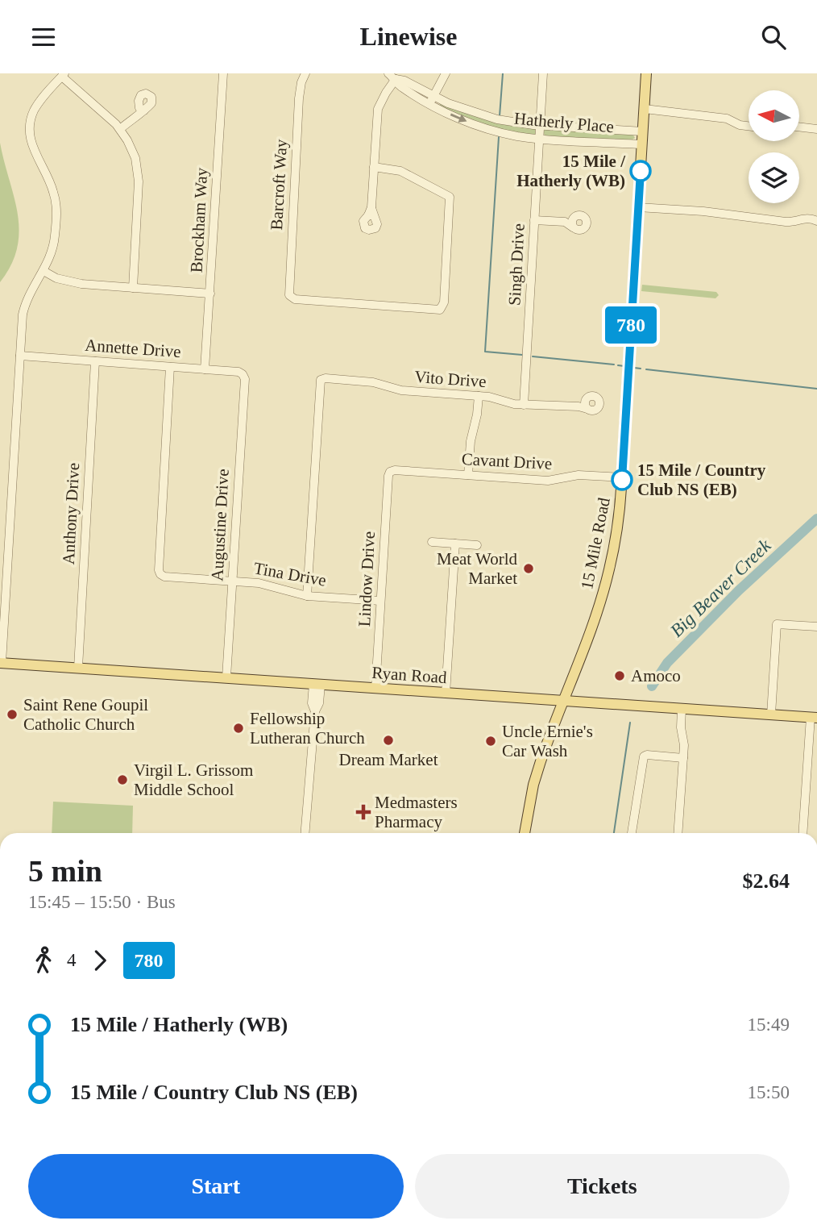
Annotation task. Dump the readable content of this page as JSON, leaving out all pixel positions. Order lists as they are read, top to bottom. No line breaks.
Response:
{"streets":{"main road":["15 Mile Road","Ryan Road"],"street":["Hatherly Place","Barcroft Way","Brockham Way","Singh Drive","Annette Drive","Vito Drive","Cavant Drive","Anthony Drive","Augustine Drive","Tina Drive","Lindow Drive"]},"crossings":[["Hatherly Place","Singh Drive"],["Hatherly Place","15 Mile Road"],["Brockham Way","Annette Drive"],["Singh Drive","Vito Drive"],["Annette Drive","Anthony Drive"],["Annette Drive","Augustine Drive"],["Annette Drive","Tina Drive"],["Vito Drive","Tina Drive"],["Cavant Drive","15 Mile Road"],["Cavant Drive","Lindow Drive"],["Anthony Drive","Ryan Road"],["Augustine Drive","Tina Drive"],["Augustine Drive","Ryan Road"],["15 Mile Road","Ryan Road"],["Tina Drive","Lindow Drive"],["Lindow Drive","Ryan Road"]],"water":["Big Beaver Creek"],"places":{"other":["15 Mile / Hatherly (WB)","15 Mile / Country Club NS (EB)","Meat World Market","Amoco","Saint Rene Goupil Catholic Church","Fellowship Lutheran Church","Dream Market","Uncle Ernie's Car Wash","Virgil L. Grissom Middle School"],"health":["Medmasters Pharmacy"]},"lines":["bus line 780"],"north":"left","page":{"header":"Linewise","on_map":"780","heading":["5 min","15:45 – 15:50 · Bus","$2.64"],"legs":["4","780"],"list":[{"name":"15 Mile / Hatherly (WB)","value":"15:49"},{"name":"15 Mile / Country Club NS (EB)","value":"15:50"}],"buttons":["Start","Tickets"]}}
